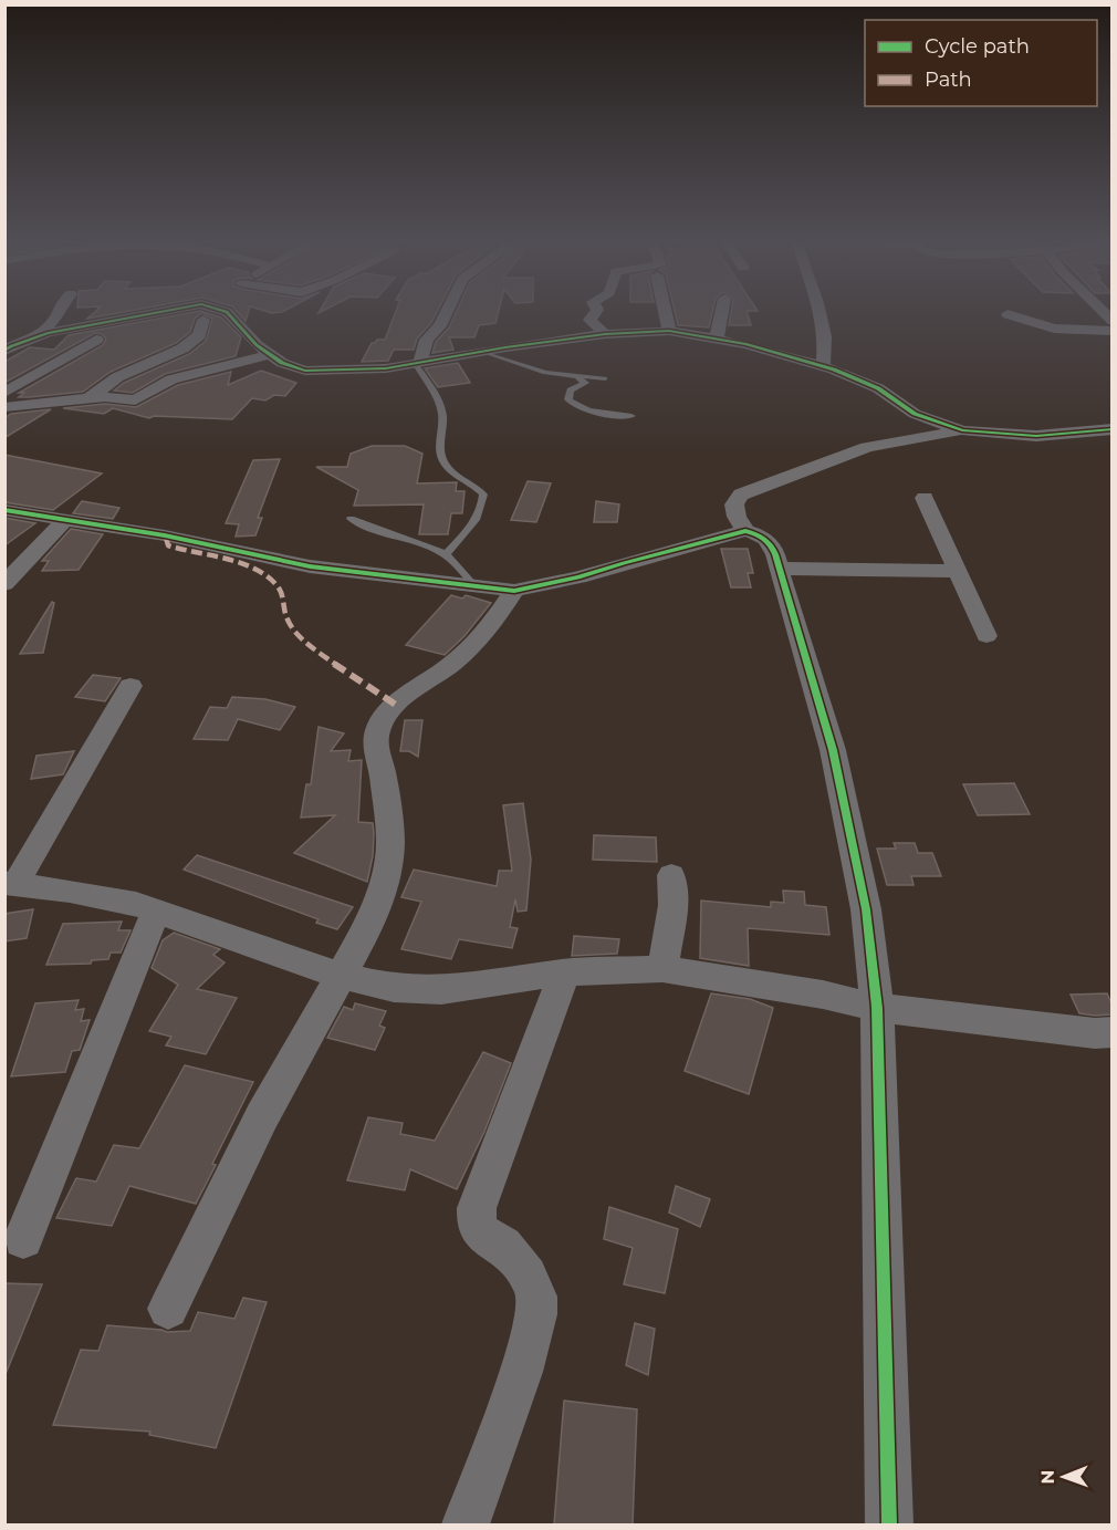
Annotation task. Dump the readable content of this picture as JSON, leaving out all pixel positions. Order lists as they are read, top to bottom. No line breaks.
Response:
{"legend":["Cycle path","Path"],"north":"left"}
